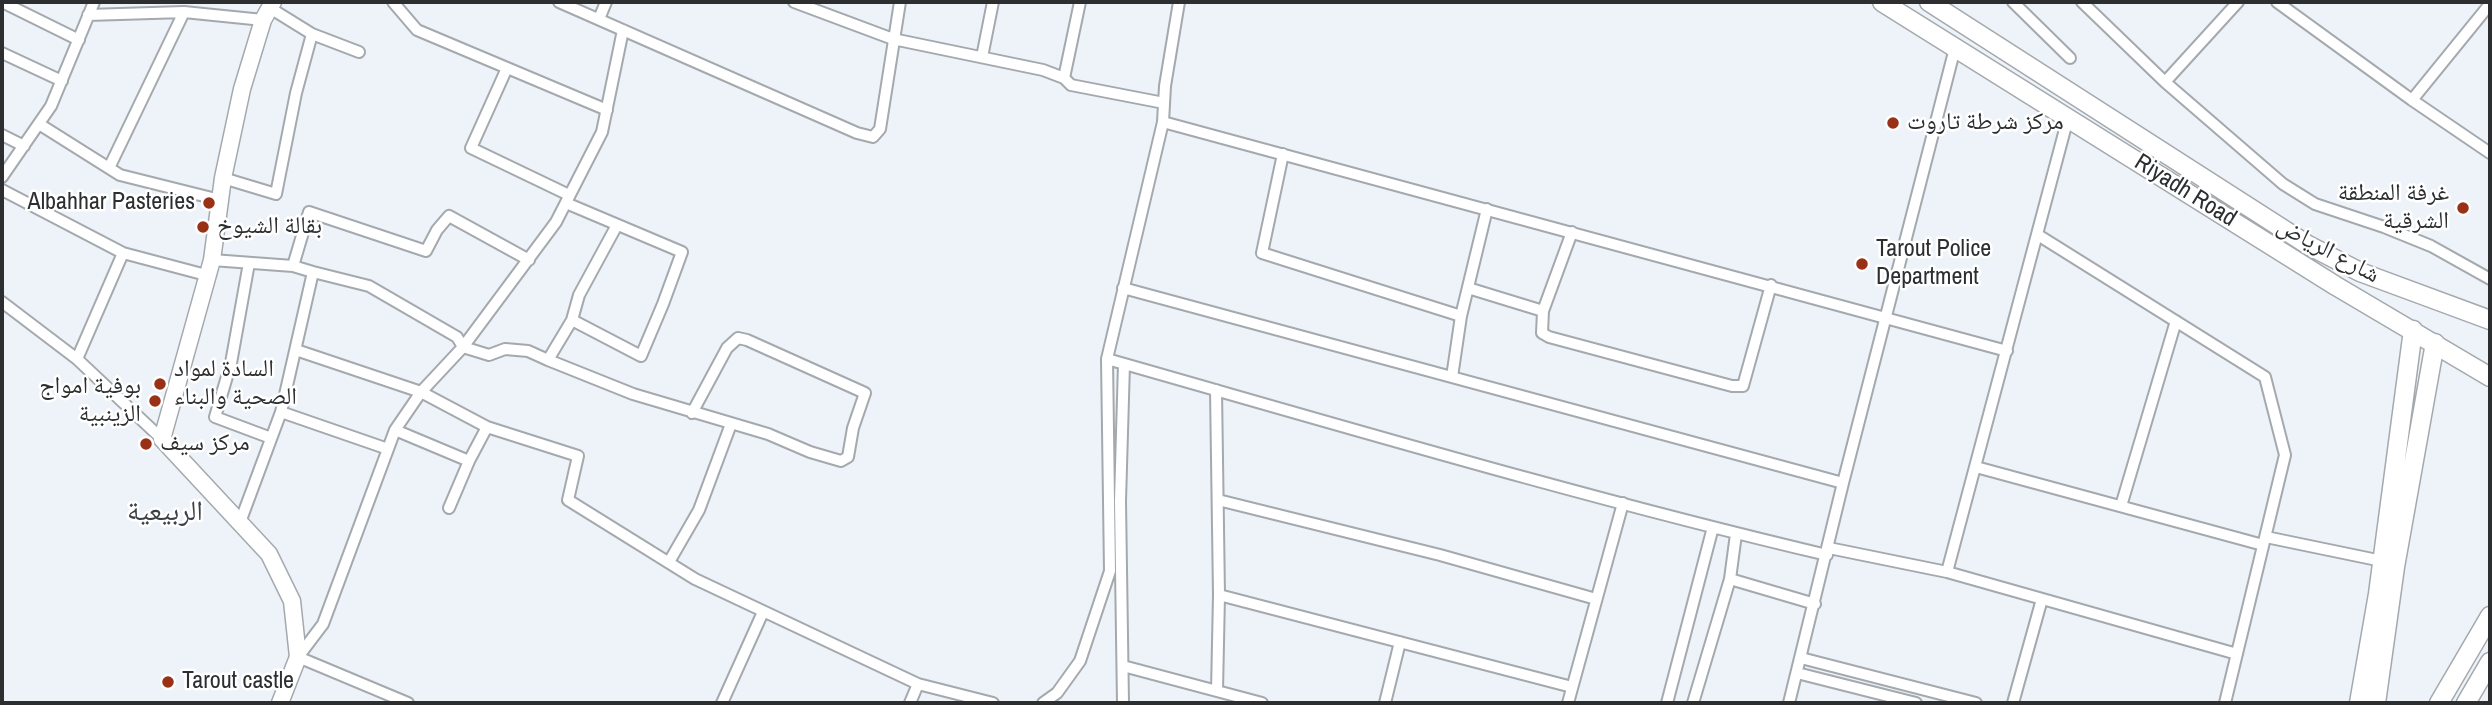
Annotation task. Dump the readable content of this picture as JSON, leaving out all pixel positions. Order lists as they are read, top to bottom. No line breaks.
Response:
{"streets":{"main road":["Riyadh Road","شارع الرياض"]},"districts":["الربيعية"],"places":["مركز شرطة تاروت","Albahhar Pasteries","غرفة المنطقة الشرقية","بقالة الشيوخ","Tarout Police Department","السادة لمواد الصحية والبناء","بوفية امواج الزينبية","مركز سيف","Tarout castle"]}
